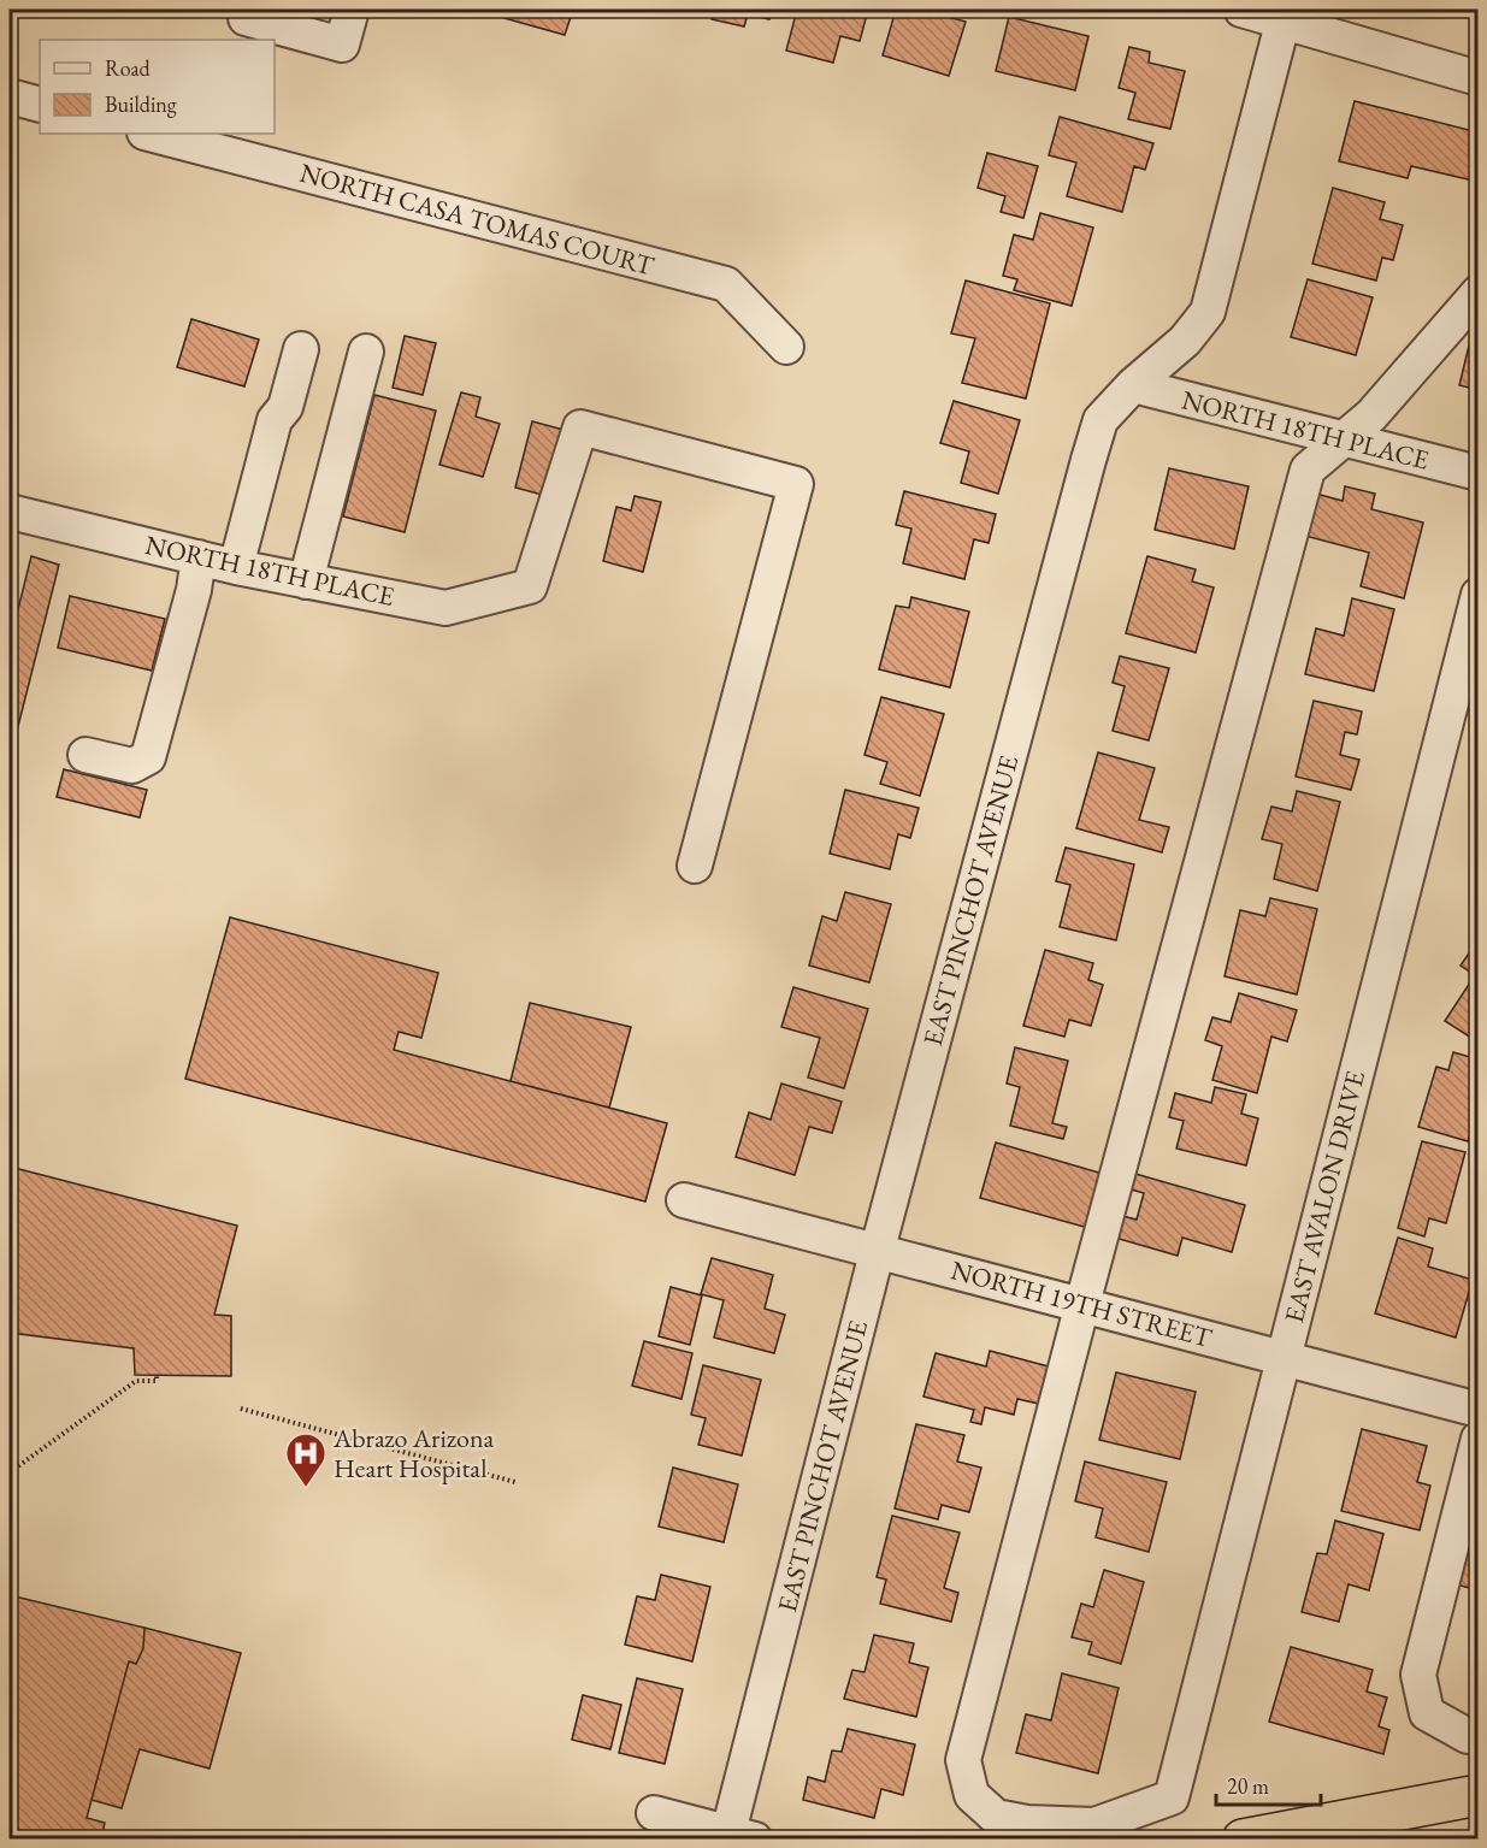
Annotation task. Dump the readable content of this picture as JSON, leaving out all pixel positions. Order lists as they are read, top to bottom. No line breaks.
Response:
{"streets":{"street":["NORTH CASA TOMAS COURT","NORTH 18TH PLACE","EAST PINCHOT AVENUE","EAST AVALON DRIVE","NORTH 19TH STREET"]},"crossings":[["NORTH 18TH PLACE","EAST PINCHOT AVENUE"],["EAST PINCHOT AVENUE","NORTH 19TH STREET"],["EAST AVALON DRIVE","NORTH 19TH STREET"]],"places":{"hospital":["Abrazo Arizona Heart Hospital"]},"legend":["Road","Building"],"scale_bar":"20 m"}
